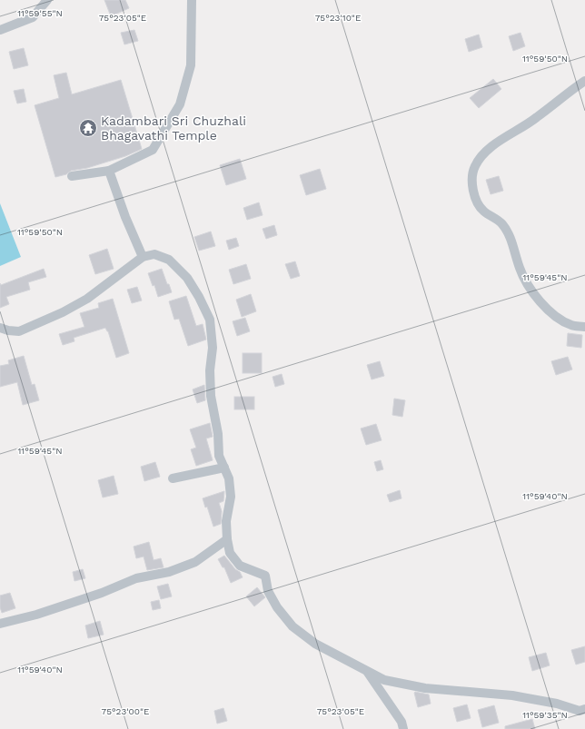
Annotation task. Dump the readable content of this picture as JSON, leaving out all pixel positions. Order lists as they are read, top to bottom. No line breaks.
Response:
{"places":{"temple":["Kadambari Sri Chuzhali Bhagavathi Temple"]},"coordinates":["11°59'55\"N","75°23'05\"E","75°23'10\"E","11°59'50\"N","11°59'45\"N","11°59'40\"N","75°23'00\"E","11°59'35\"N"]}
